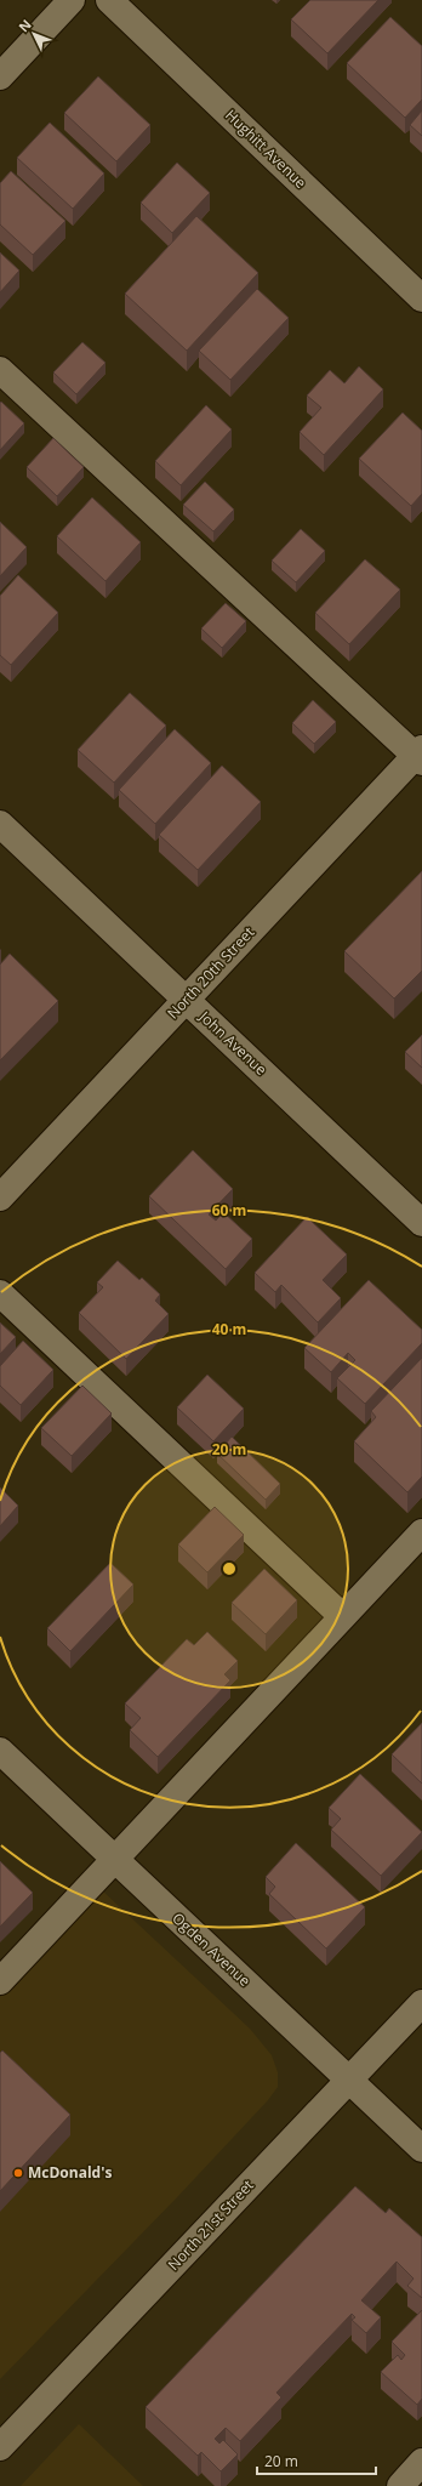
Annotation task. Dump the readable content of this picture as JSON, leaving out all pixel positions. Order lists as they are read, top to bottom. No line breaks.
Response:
{"streets":{"street":["Hughitt Avenue","North 20th Street","John Avenue","Ogden Avenue","North 21st Street"]},"crossings":[["North 20th Street","John Avenue"],["Ogden Avenue","North 21st Street"]],"places":["McDonald's"],"scale_bar":"20 m","north":"top left","rings":["60 m","40 m","20 m"]}
